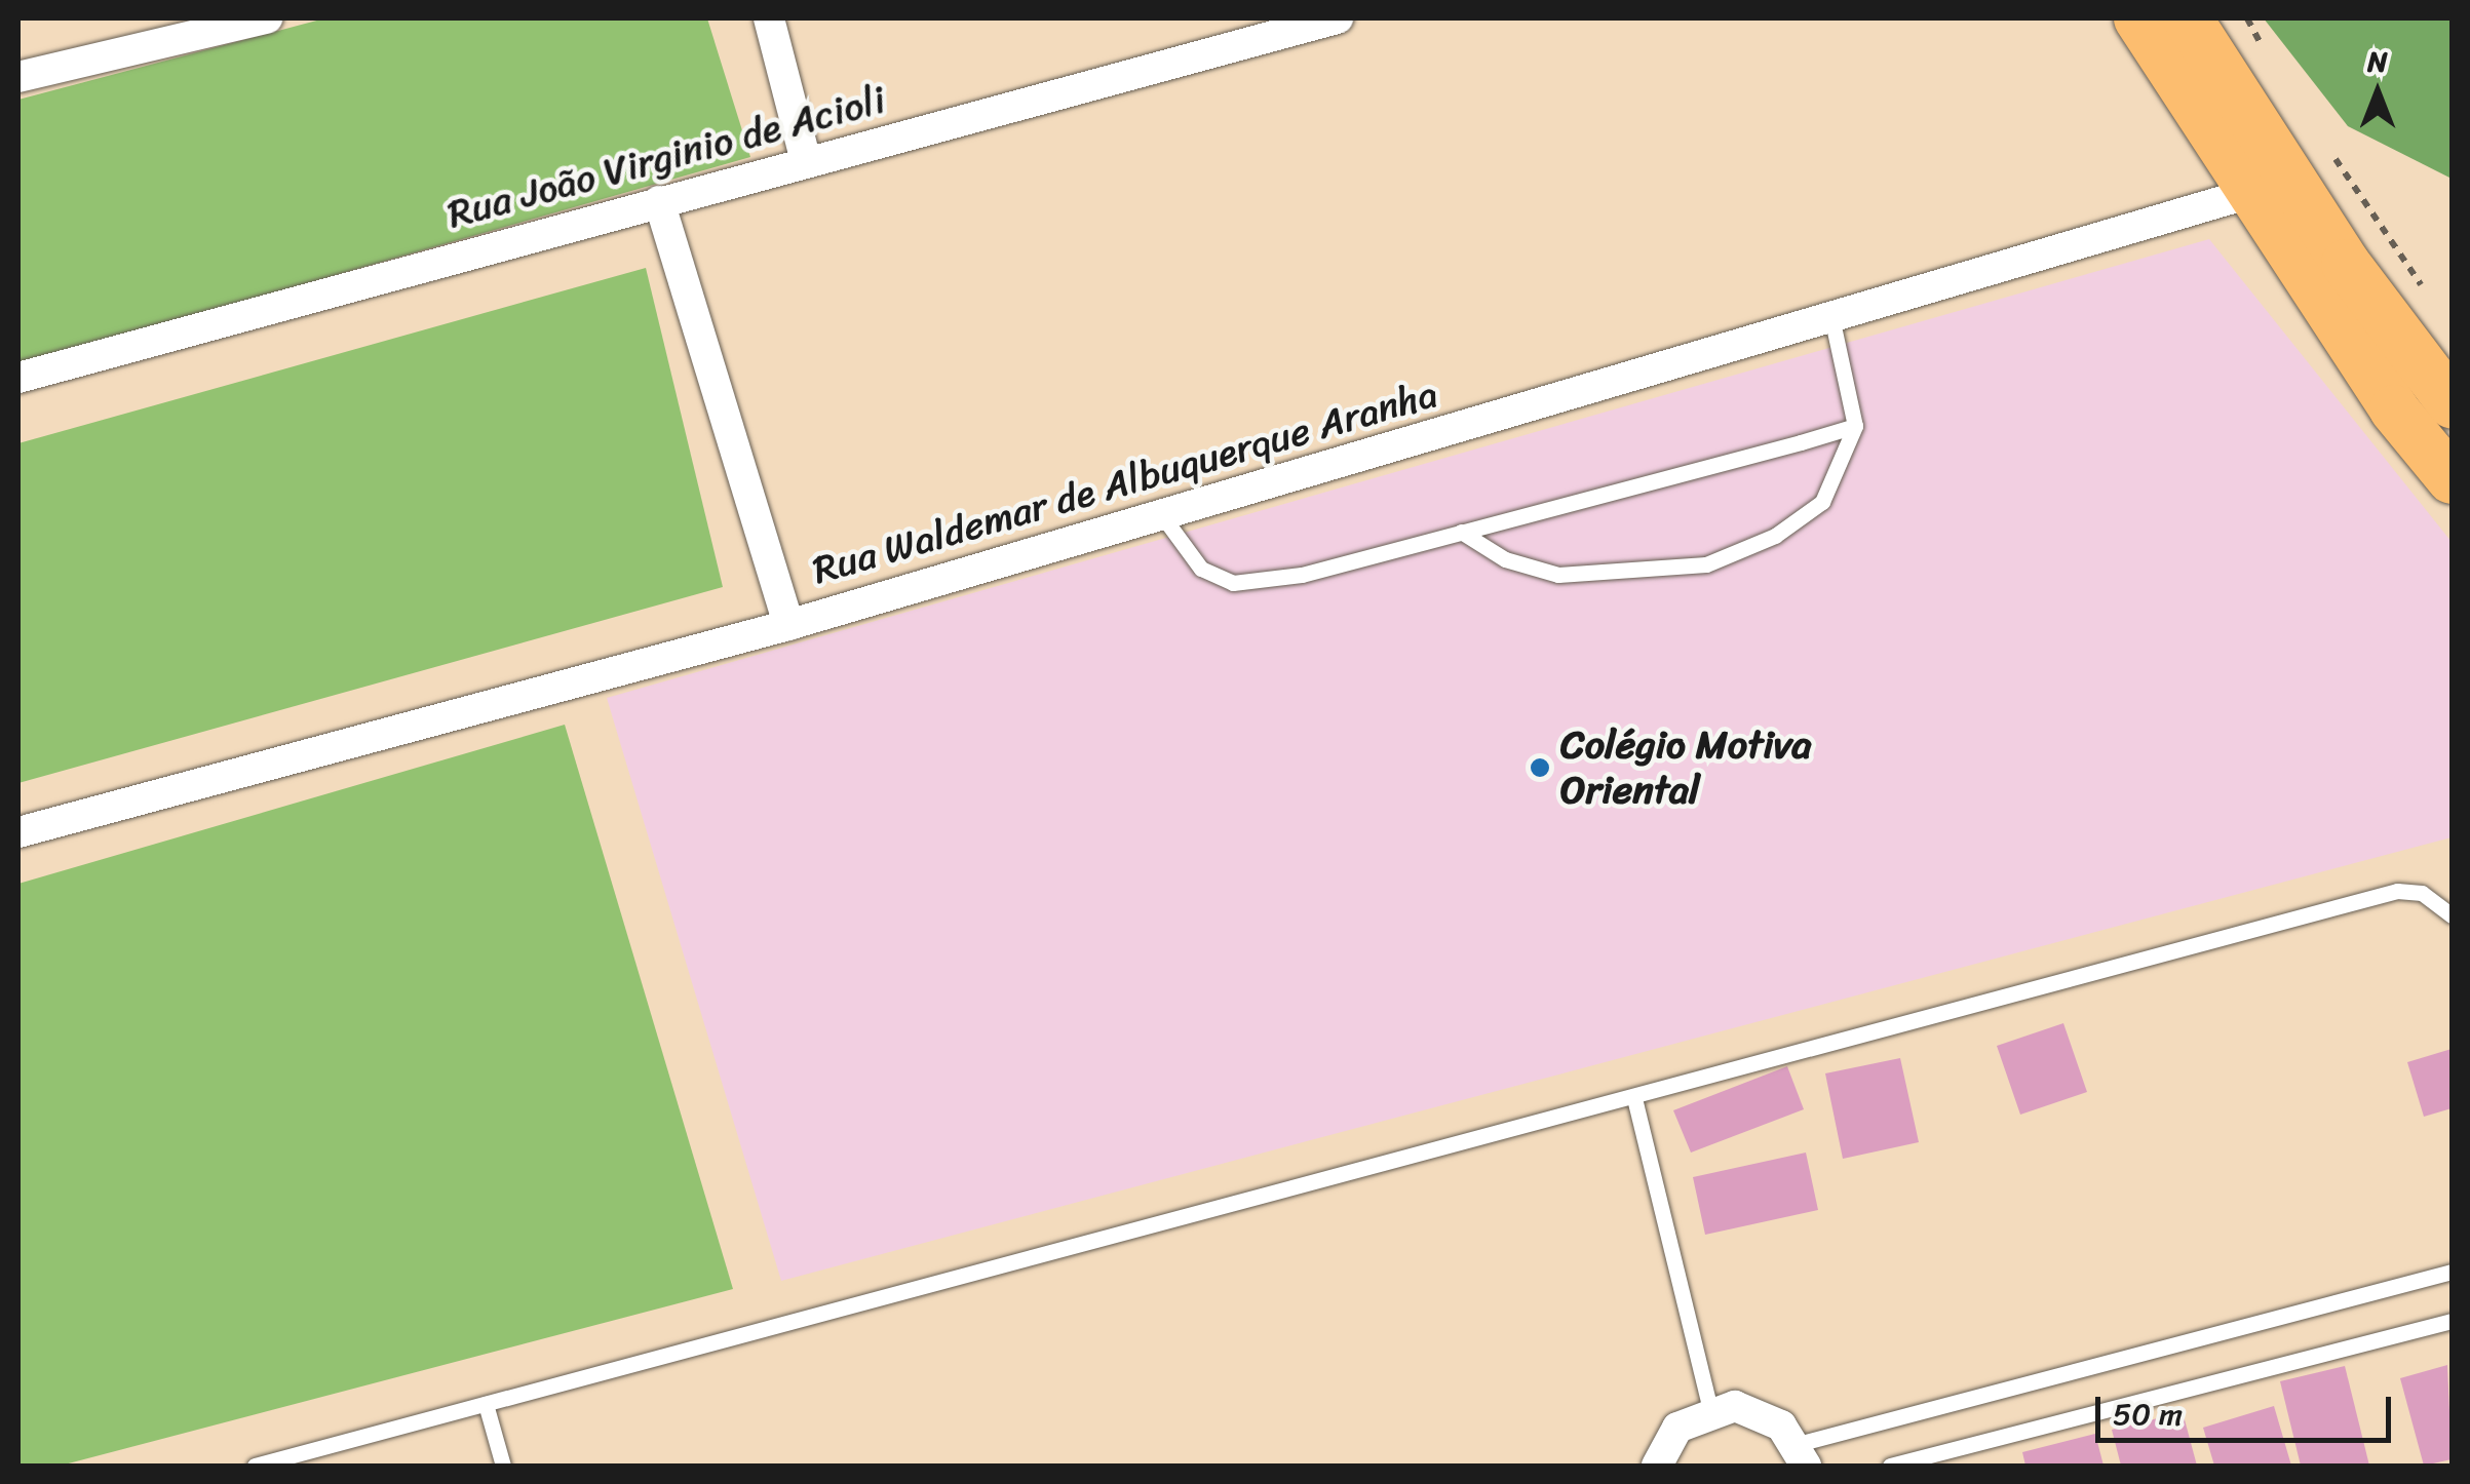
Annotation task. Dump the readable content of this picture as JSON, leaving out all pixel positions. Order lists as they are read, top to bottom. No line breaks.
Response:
{"streets":{"street":["Rua João Virginio de Acioli","Rua Waldemar de Albuquerque Aranha"]},"places":["Colégio Motiva Oriental"],"scale_bar":"50 m","north":"top"}
